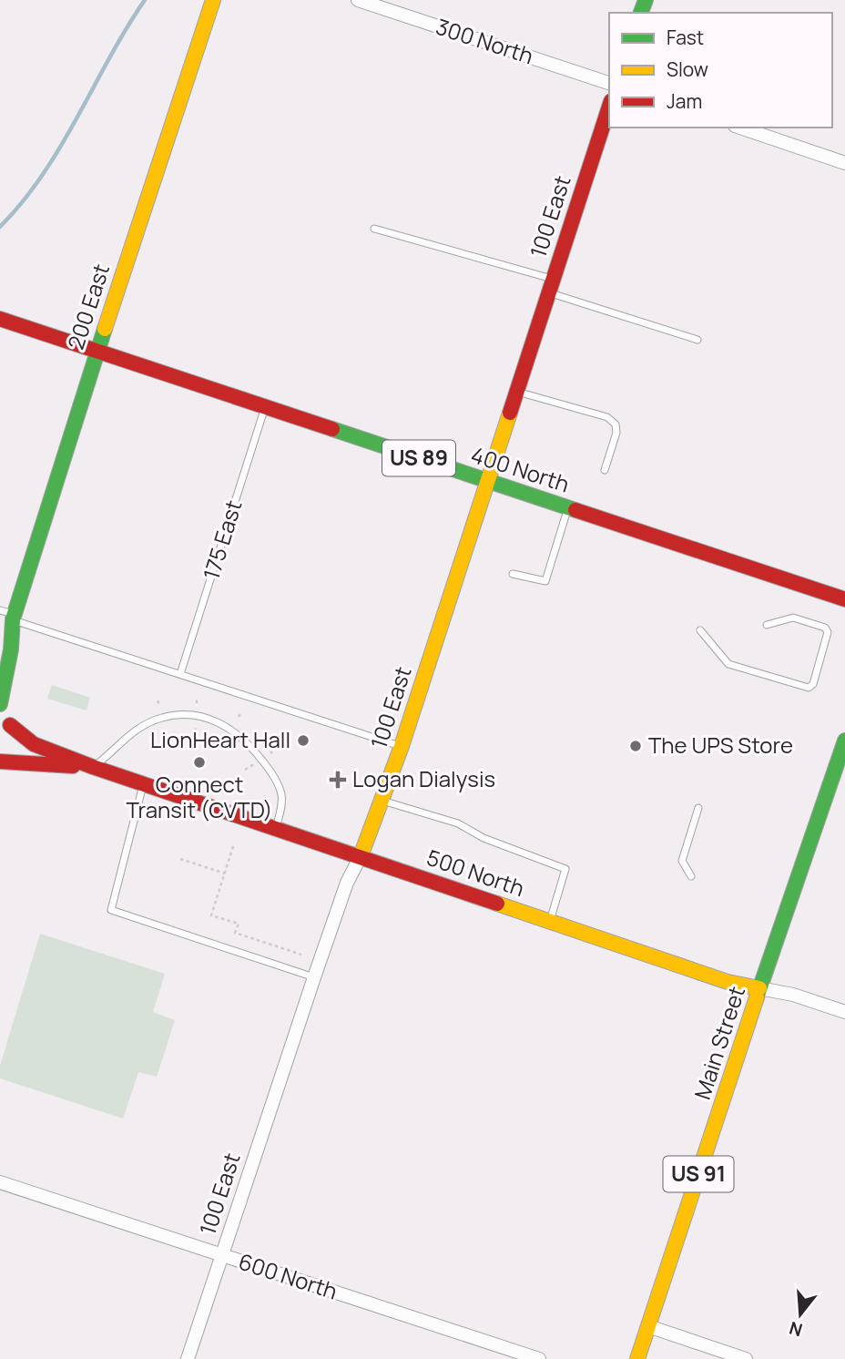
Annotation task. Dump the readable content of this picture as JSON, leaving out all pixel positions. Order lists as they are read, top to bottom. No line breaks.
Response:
{"streets":{"main road":["100 East","200 East","US 89","400 North","500 North","Main Street","US 91"],"street":["300 North","600 North"],"lane":["175 East"]},"crossings":[["100 East","400 North"],["100 East","500 North"],["100 East","600 North"],["200 East","400 North"],["400 North","175 East"],["500 North","Main Street"]],"places":{"other":["LionHeart Hall","The UPS Store","Connect Transit (CVTD)"],"health":["Logan Dialysis"]},"legend":["Fast","Slow","Jam"],"north":"bottom"}
